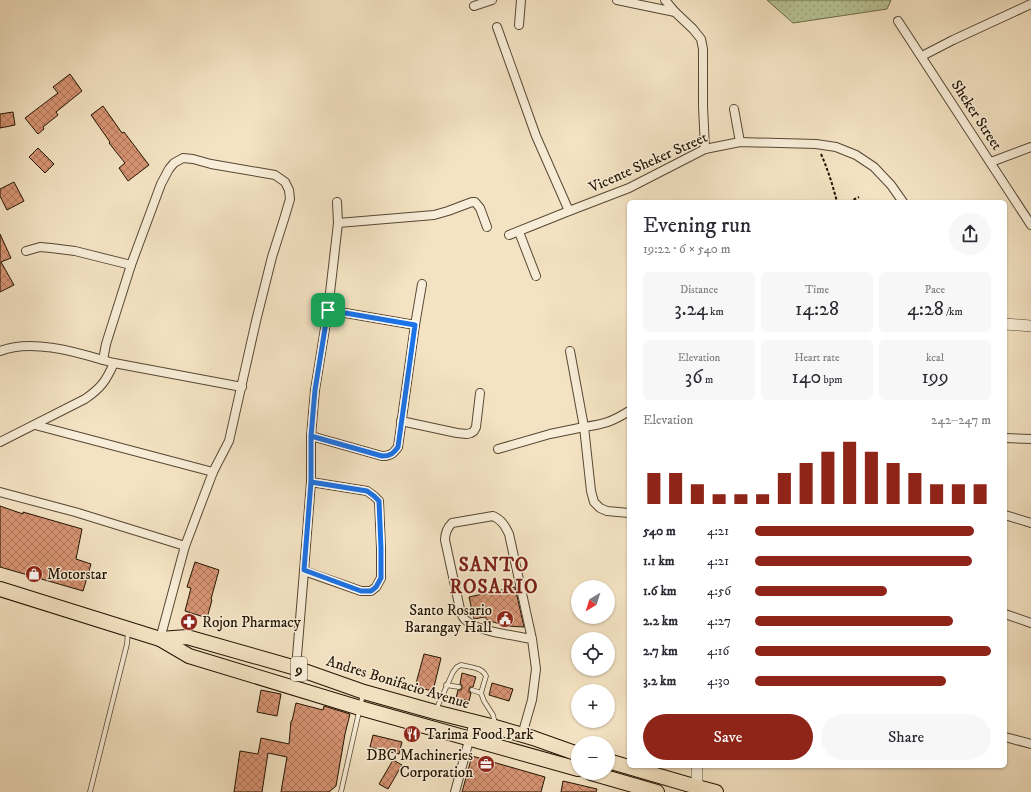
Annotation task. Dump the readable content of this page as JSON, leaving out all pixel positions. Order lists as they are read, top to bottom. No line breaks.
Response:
{"streets":{"highway":["9","Andres Bonifacio Avenue"],"street":["Sheker Street","Vicente Sheker Street"]},"districts":["SANTO ROSARIO"],"places":{"shop":["Motorstar"],"public building":["Santo Rosario Barangay Hall"],"pharmacy":["Rojon Pharmacy"],"restaurant":["Tarima Food Park"],"office":["DBC Machineries Corporation"]},"north":"bottom left","page":{"heading":["Evening run","19:22 · 6 × 540 m"],"stats":[["Distance","3.24 km"],["Time","14:28"],["Pace","4:28 /km"],["Elevation","36 m"],["Heart rate","140 bpm"],["kcal","199"]],"chart":["Elevation","242–247 m"],"list":[{"name":"540 m","note":"4:21"},{"name":"1.1 km","note":"4:21"},{"name":"1.6 km","note":"4:56"},{"name":"2.2 km","note":"4:27"},{"name":"2.7 km","note":"4:16"},{"name":"3.2 km","note":"4:30"}],"map_buttons":["+","−"],"buttons":["Save","Share"]}}
